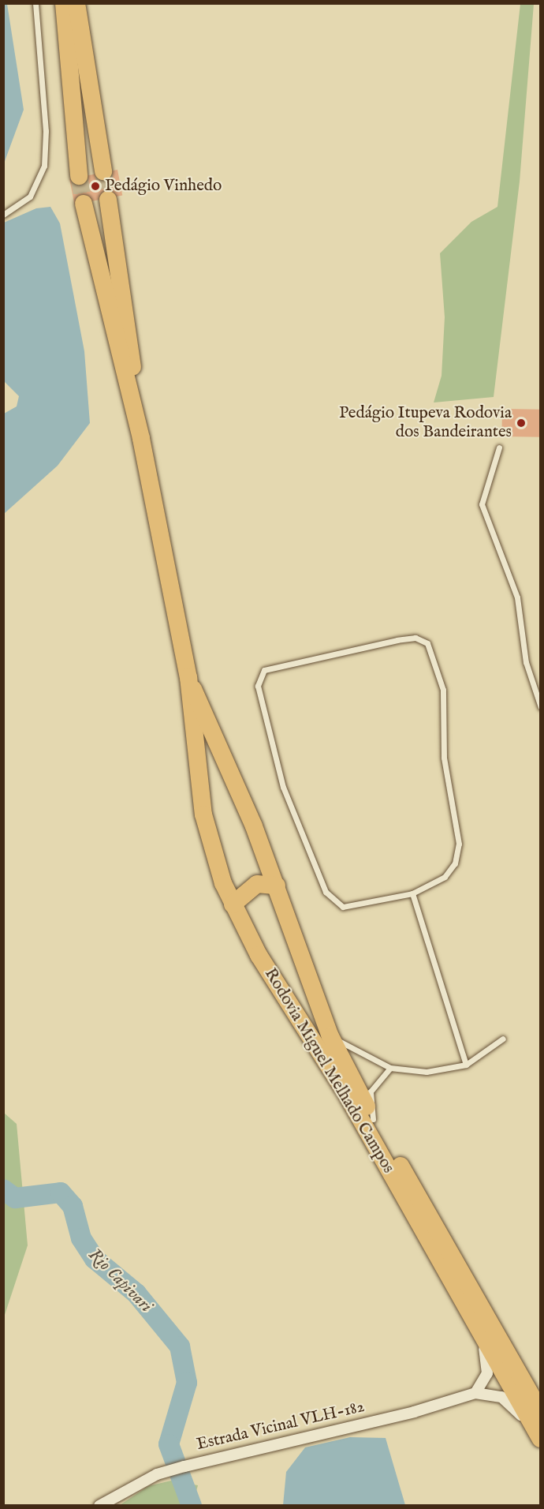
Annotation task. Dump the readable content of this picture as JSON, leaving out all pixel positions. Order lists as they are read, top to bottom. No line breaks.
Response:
{"streets":{"highway":["Rodovia Miguel Melhado Campos"],"street":["Estrada Vicinal VLH-182"]},"water":["Rio Capivari"],"places":["Pedágio Vinhedo","Pedágio Itupeva Rodovia dos Bandeirantes"]}
